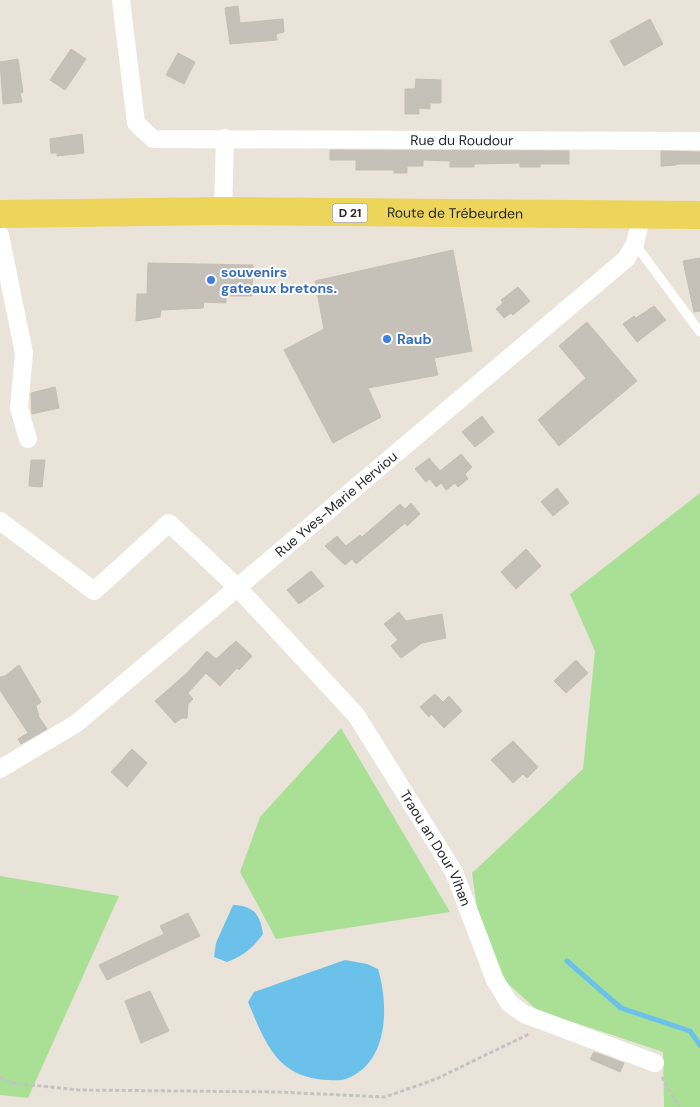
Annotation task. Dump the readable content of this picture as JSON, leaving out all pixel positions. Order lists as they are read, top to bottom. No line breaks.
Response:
{"streets":{"main road":["D 21","Route de Trébeurden"],"street":["Rue du Roudour","Rue Yves-Marie Herviou","Traou an Dour Vihan"]},"crossings":[["Route de Trébeurden","Rue Yves-Marie Herviou"],["Rue Yves-Marie Herviou","Traou an Dour Vihan"]],"places":["souvenirs gateaux bretons.","Raub"]}
